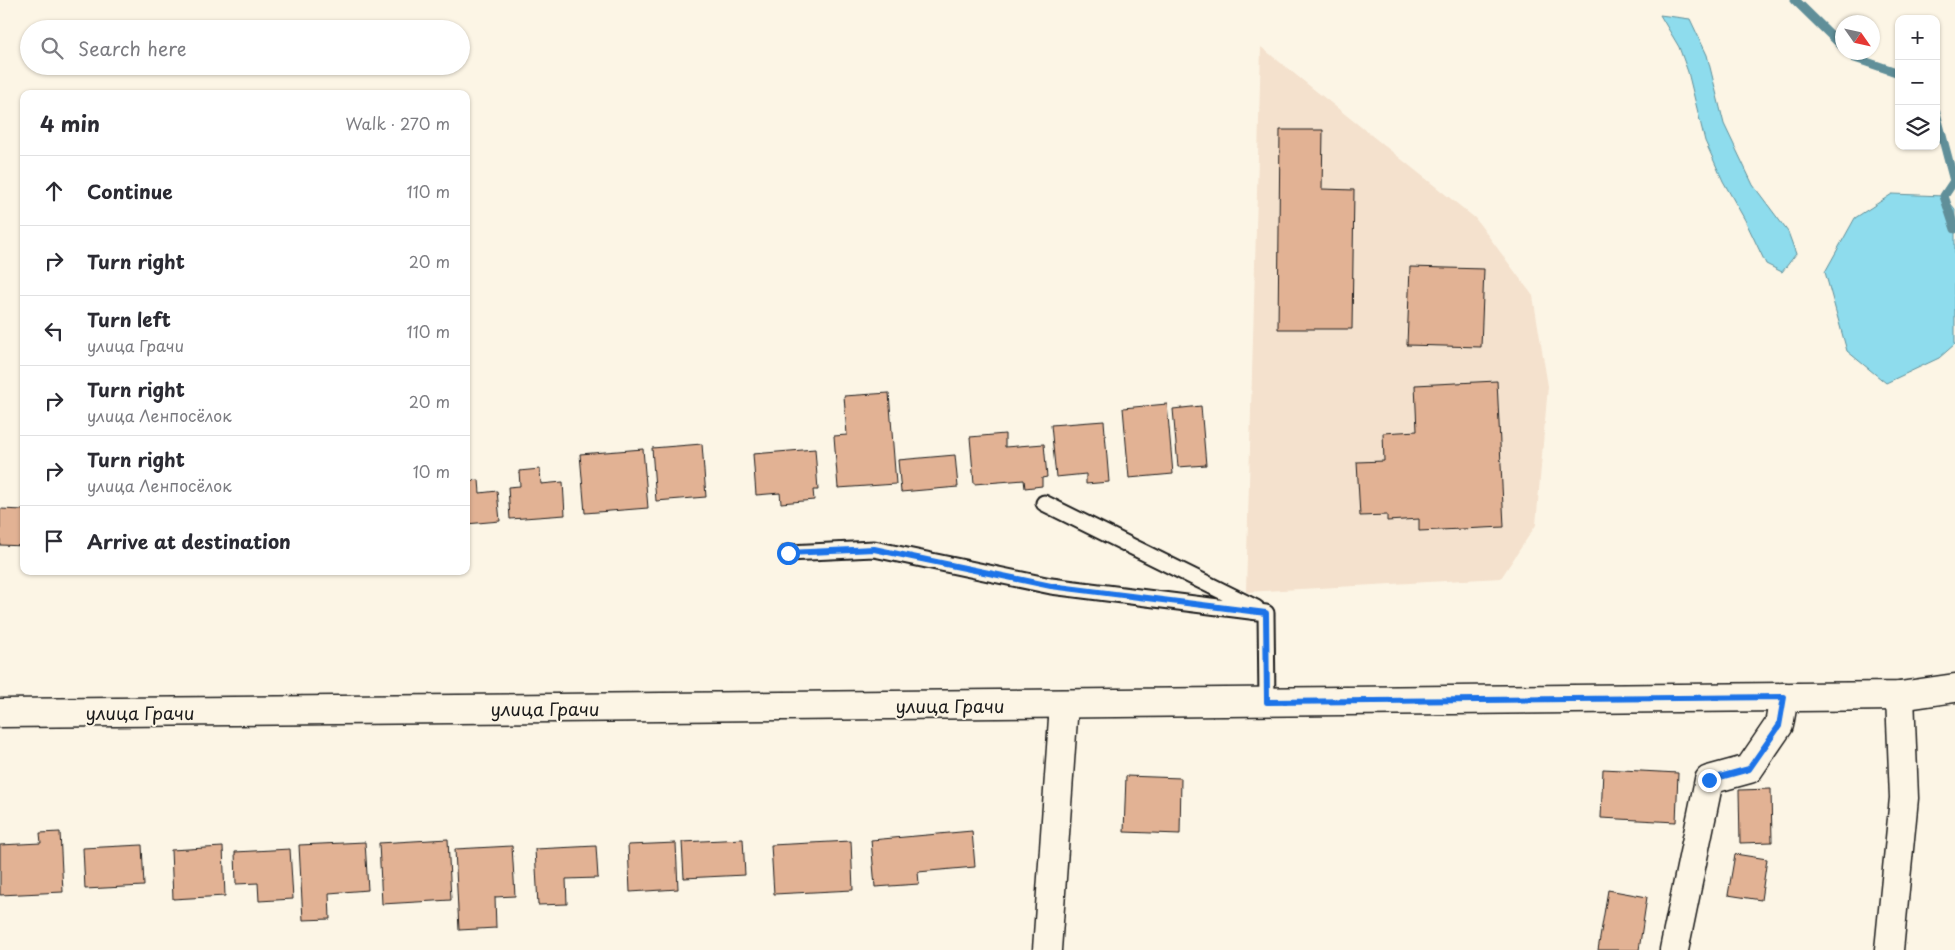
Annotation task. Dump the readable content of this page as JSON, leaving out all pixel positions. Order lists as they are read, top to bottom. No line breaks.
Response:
{"streets":{"street":["улица Грачи"]},"north":"bottom right","page":{"map_buttons":["+","−"],"search":"Search here","heading":["4 min","Walk · 270 m"],"list":[["Continue","110 m"],["Turn right","20 m"],["Turn left","улица Грачи","110 m"],["Turn right","улица Ленпосёлок","20 m"],["Turn right","улица Ленпосёлок","10 m"],"Arrive at destination"]}}
